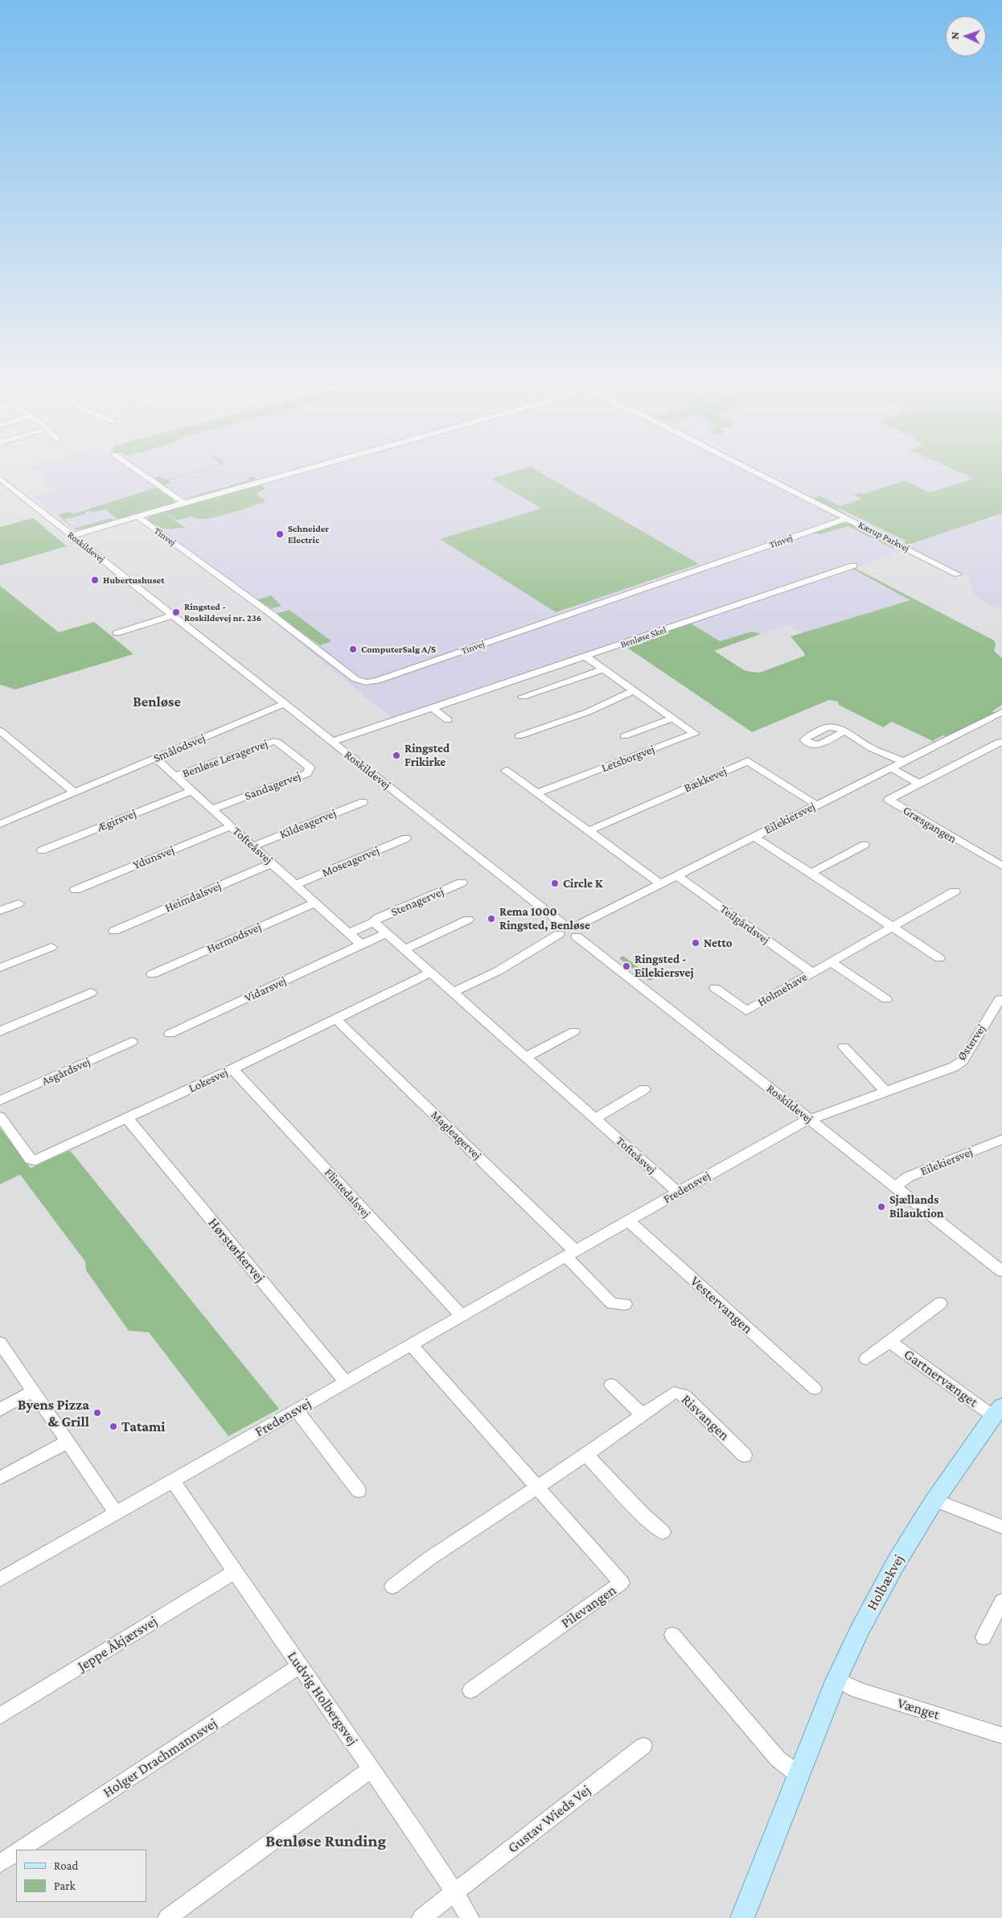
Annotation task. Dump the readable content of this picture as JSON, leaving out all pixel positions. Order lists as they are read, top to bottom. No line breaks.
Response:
{"streets":{"main road":["Holbækvej"],"street":["Tinvej","Kærup Parkvej","Roskildevej","Benløse Skel","Smålodsvej","Benløse Leragervej","Letsborgvej","Bækkevej","Sandagervej","Eilekiersvej","Ægirsvej","Kildeagervej","Græsgangen","Tofteåsvej","Ydunsvej","Moseagervej","Heimdalsvej","Stenagervej","Teilgårdsvej","Hermodsvej","Vidarsvej","Holmehave","Østervej","Asgårdsvej","Lokesvej","Magleagervej","Fredensvej","Flintedalsvej","Hørstørkervej","Vestervangen","Gartnervænget","Risvangen","Pilevangen","Jeppe Åkjærsvej","Ludvig Holbergsvej","Vænget","Holger Drachmannsvej","Gustav Wieds Vej"]},"crossings":[["Tinvej","Kærup Parkvej"],["Roskildevej","Benløse Skel"],["Roskildevej","Smålodsvej"],["Roskildevej","Eilekiersvej"],["Roskildevej","Østervej"],["Roskildevej","Fredensvej"],["Benløse Skel","Letsborgvej"],["Smålodsvej","Tofteåsvej"],["Benløse Leragervej","Sandagervej"],["Benløse Leragervej","Tofteåsvej"],["Bækkevej","Eilekiersvej"],["Sandagervej","Tofteåsvej"],["Eilekiersvej","Teilgårdsvej"],["Ægirsvej","Tofteåsvej"],["Kildeagervej","Tofteåsvej"],["Tofteåsvej","Ydunsvej"],["Tofteåsvej","Moseagervej"],["Tofteåsvej","Heimdalsvej"],["Tofteåsvej","Stenagervej"],["Tofteåsvej","Hermodsvej"],["Tofteåsvej","Vidarsvej"],["Tofteåsvej","Lokesvej"],["Tofteåsvej","Fredensvej"],["Teilgårdsvej","Holmehave"],["Østervej","Fredensvej"],["Lokesvej","Magleagervej"],["Lokesvej","Flintedalsvej"],["Lokesvej","Hørstørkervej"],["Magleagervej","Fredensvej"],["Fredensvej","Flintedalsvej"],["Fredensvej","Hørstørkervej"],["Fredensvej","Vestervangen"],["Fredensvej","Pilevangen"],["Fredensvej","Ludvig Holbergsvej"],["Gartnervænget","Holbækvej"],["Risvangen","Pilevangen"],["Holbækvej","Vænget"],["Jeppe Åkjærsvej","Ludvig Holbergsvej"],["Ludvig Holbergsvej","Holger Drachmannsvej"],["Ludvig Holbergsvej","Gustav Wieds Vej"]],"districts":["Benløse","Benløse Runding"],"places":["Schneider Electric","Hubertushuset","Ringsted - Roskildevej nr. 236","ComputerSalg A/S","Ringsted Frikirke","Circle K","Rema 1000 Ringsted, Benløse","Netto","Ringsted - Eilekiersvej","Sjællands Bilauktion","Byens Pizza & Grill","Tatami"],"legend":["Road","Park"],"north":"left"}
